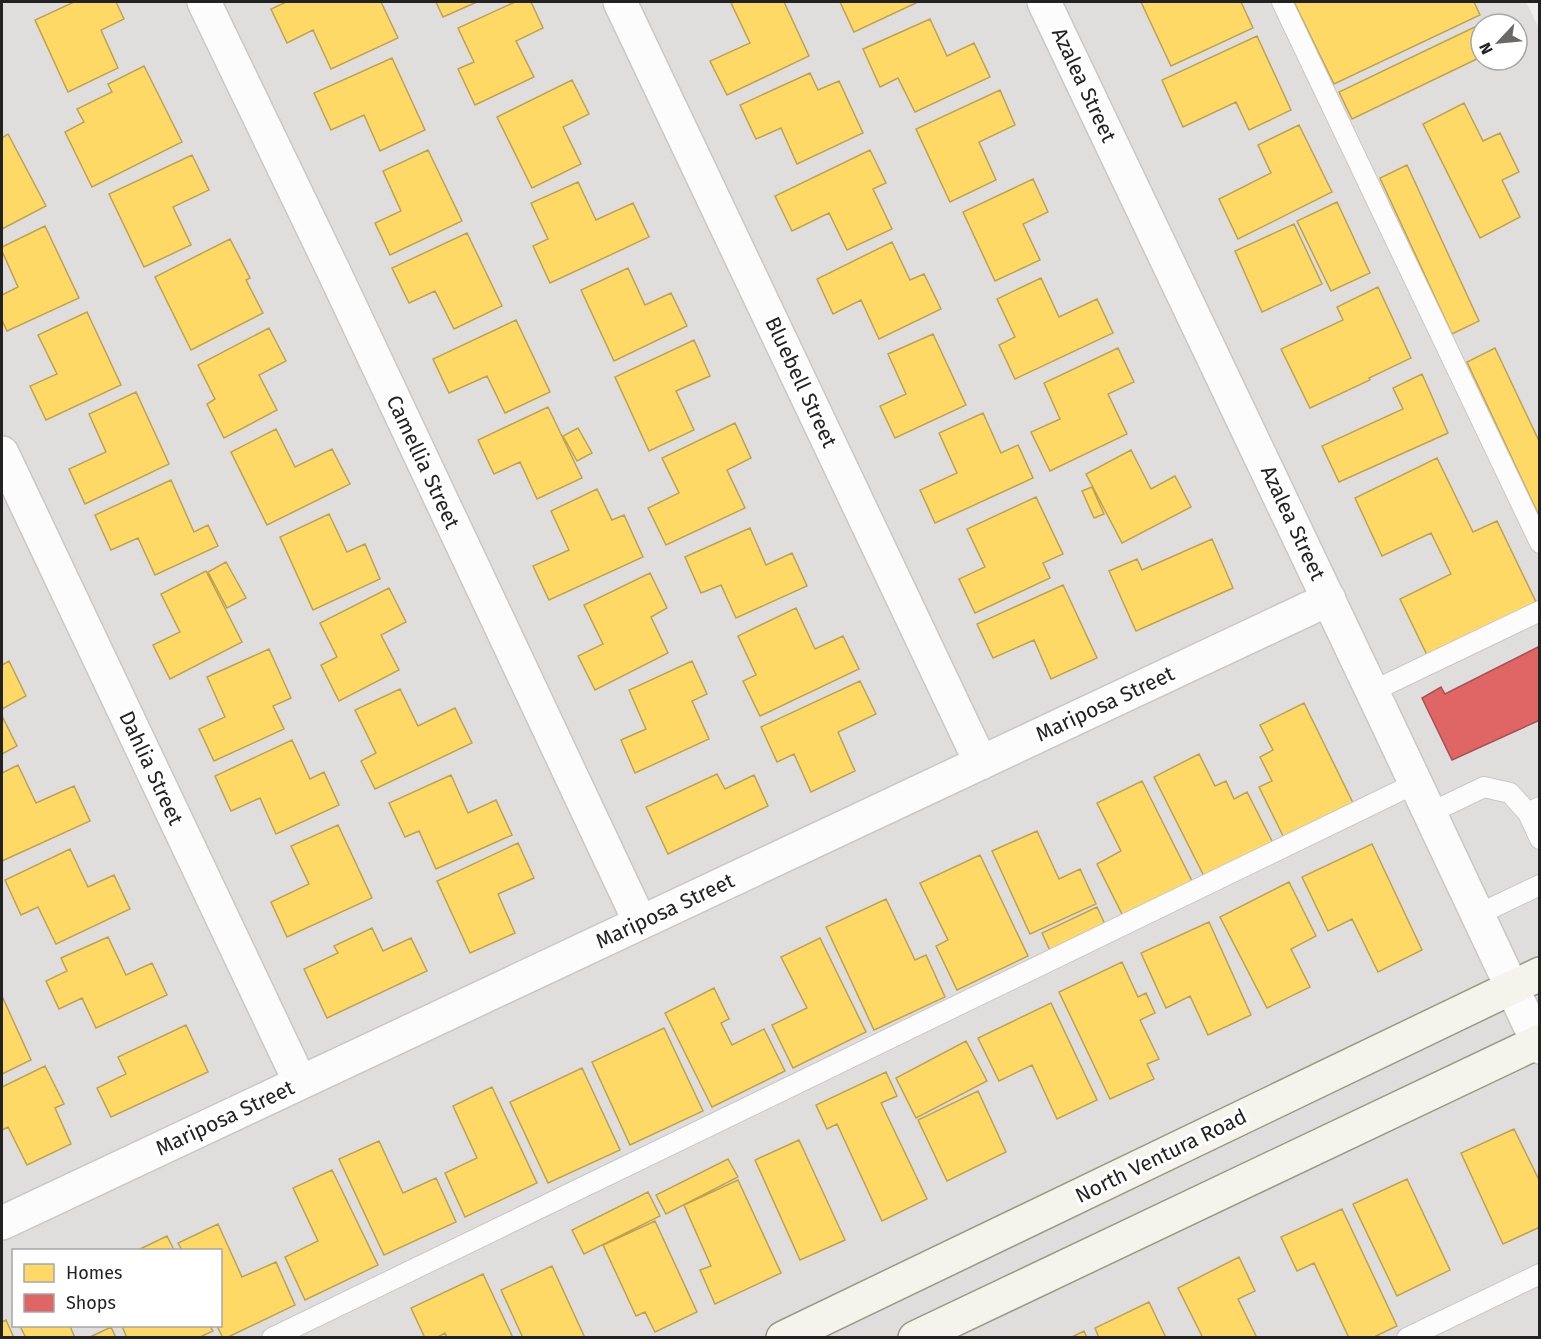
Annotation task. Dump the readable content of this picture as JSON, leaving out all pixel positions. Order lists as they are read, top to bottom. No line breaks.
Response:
{"streets":{"main road":["North Ventura Road"],"street":["Azalea Street","Bluebell Street","Camellia Street","Mariposa Street","Dahlia Street"]},"crossings":[["Azalea Street","Mariposa Street"],["Azalea Street","North Ventura Road"],["Bluebell Street","Mariposa Street"],["Camellia Street","Mariposa Street"],["Mariposa Street","Dahlia Street"]],"legend":["Homes","Shops"],"north":"bottom left"}
